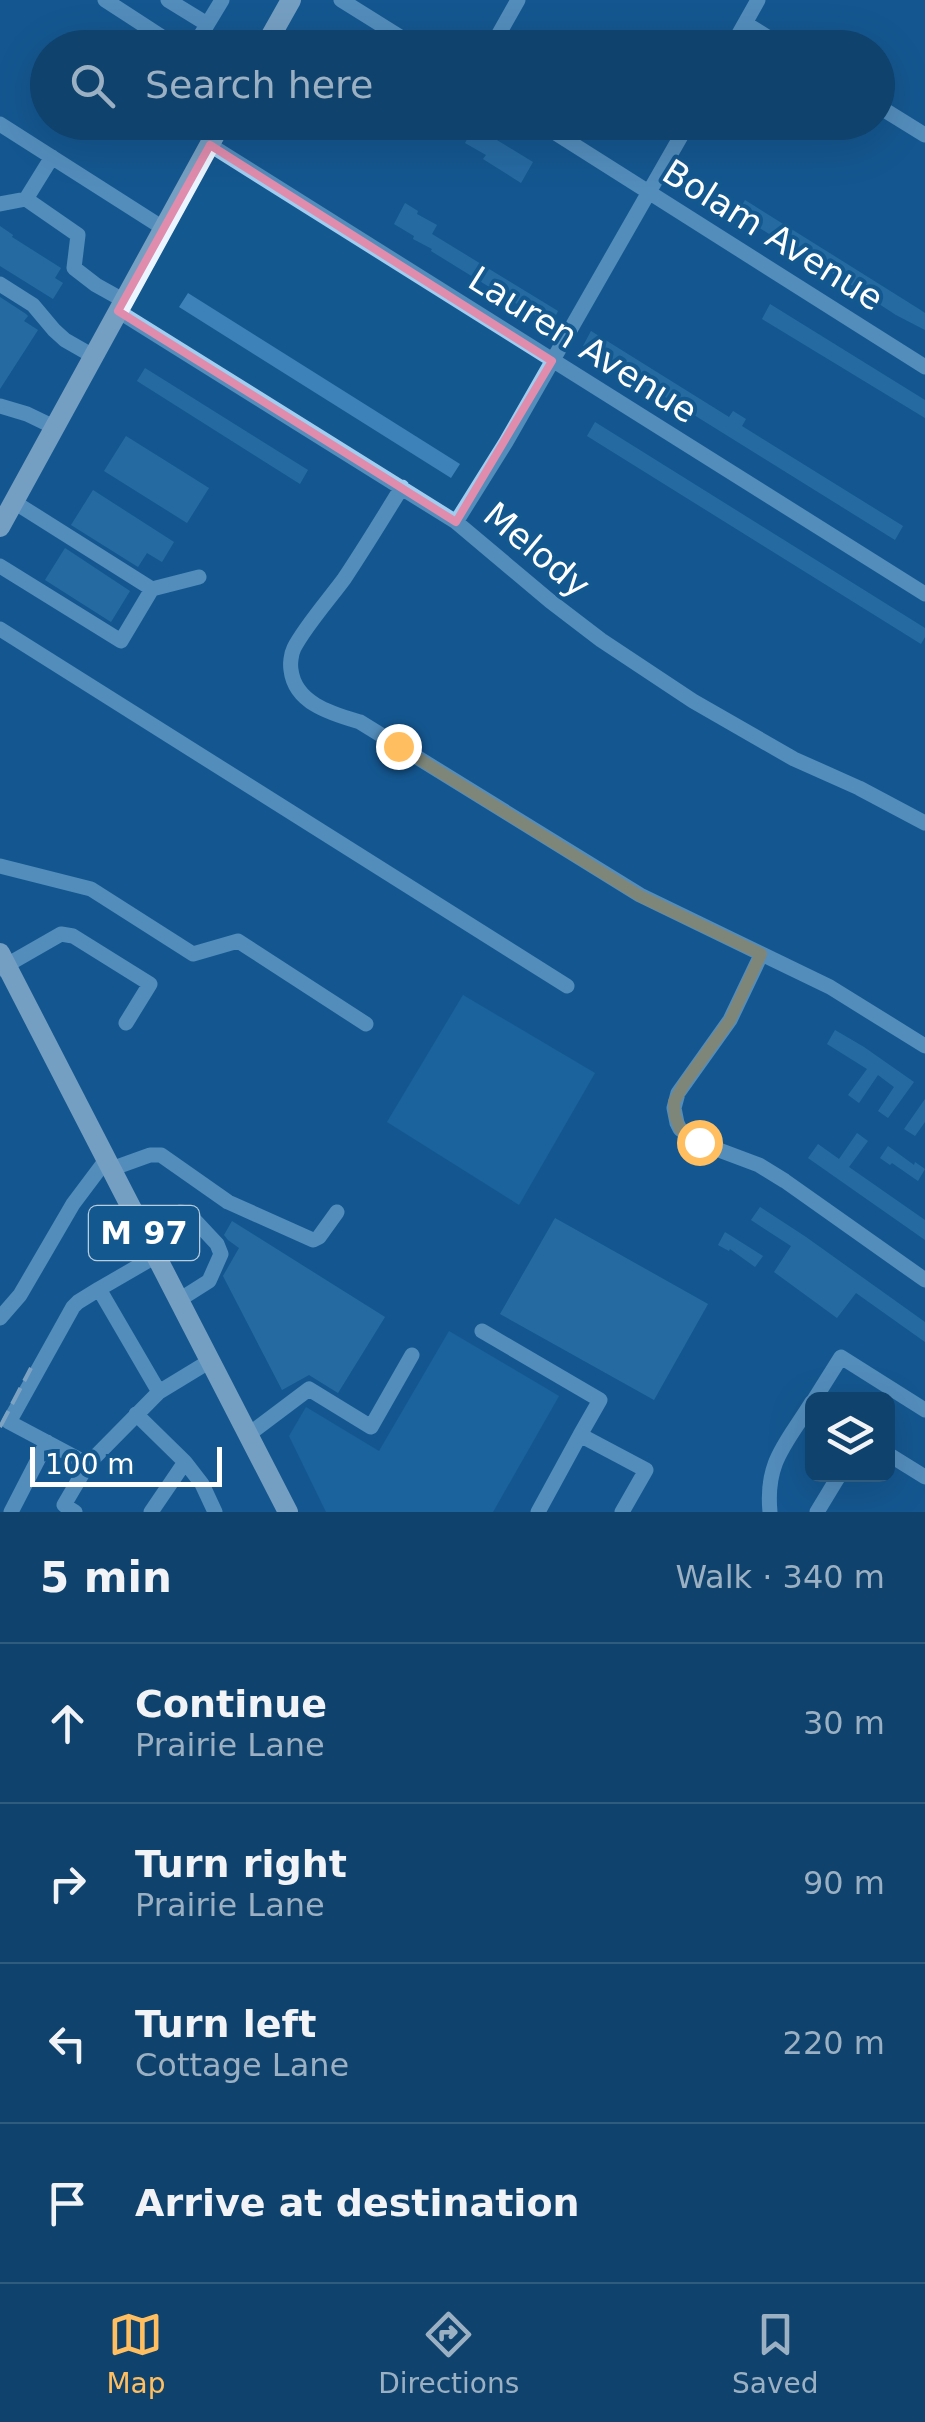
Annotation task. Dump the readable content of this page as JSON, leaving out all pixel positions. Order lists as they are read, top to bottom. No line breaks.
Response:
{"streets":{"main road":["M 97"],"street":["Bolam Avenue","Lauren Avenue","Melody"]},"scale_bar":"100 m","page":{"search":"Search here","scale":"100 m","heading":["5 min","Walk · 340 m"],"list":[["Continue","Prairie Lane","30 m"],["Turn right","Prairie Lane","90 m"],["Turn left","Cottage Lane","220 m"],"Arrive at destination"],"nav":["Map","Directions","Saved"]}}
